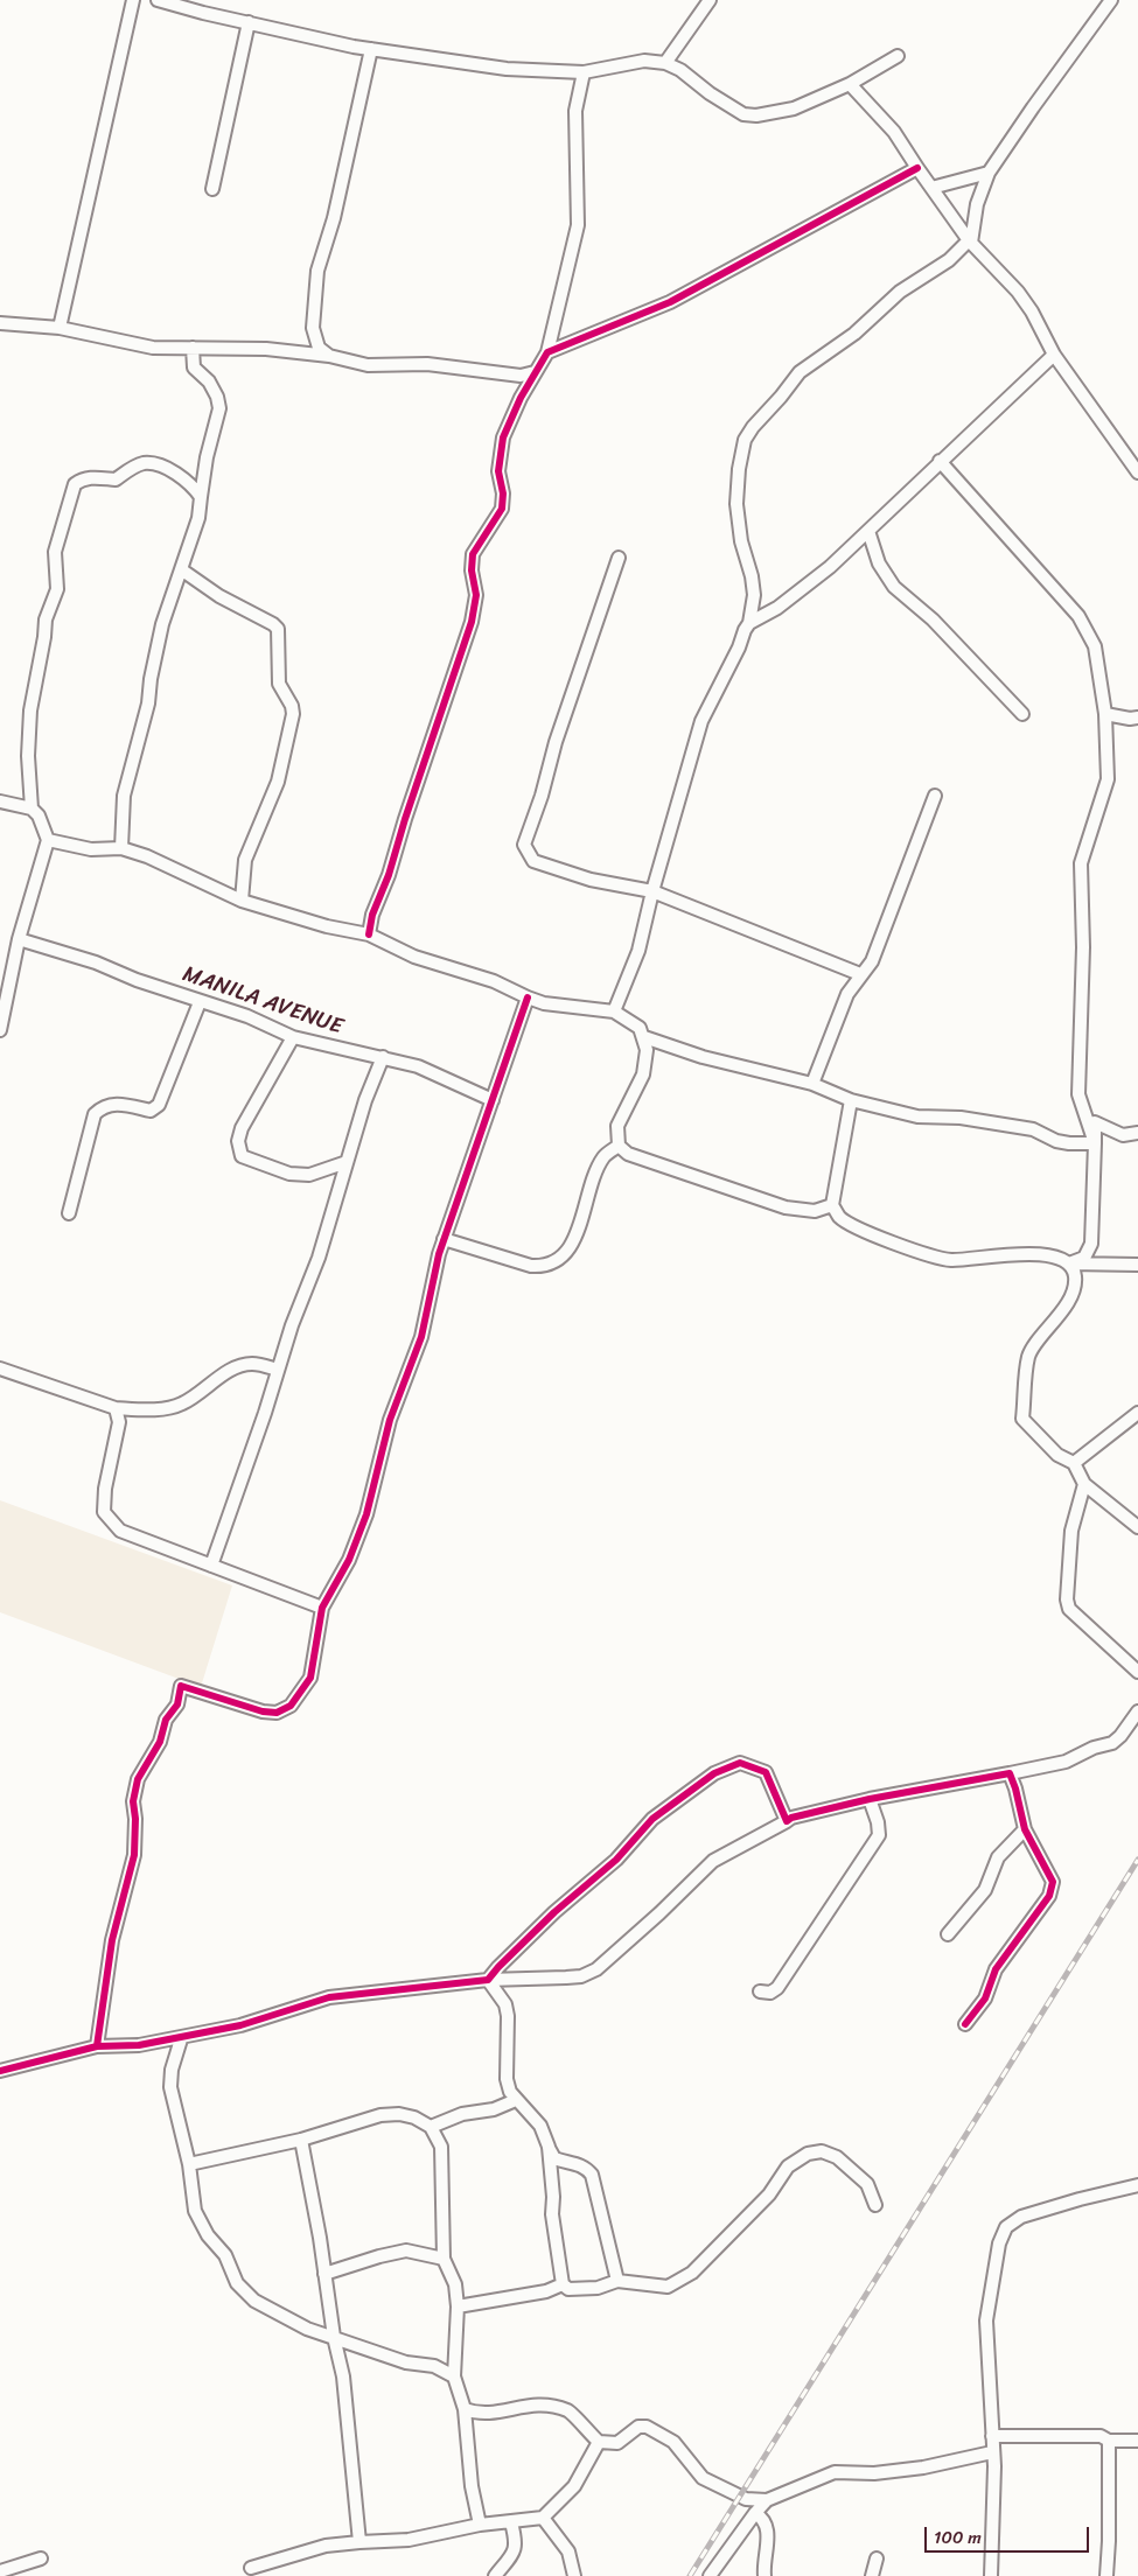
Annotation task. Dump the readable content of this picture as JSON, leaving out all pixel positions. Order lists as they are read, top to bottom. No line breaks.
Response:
{"streets":{"street":["MANILA AVENUE"]},"scale_bar":"100 m"}
